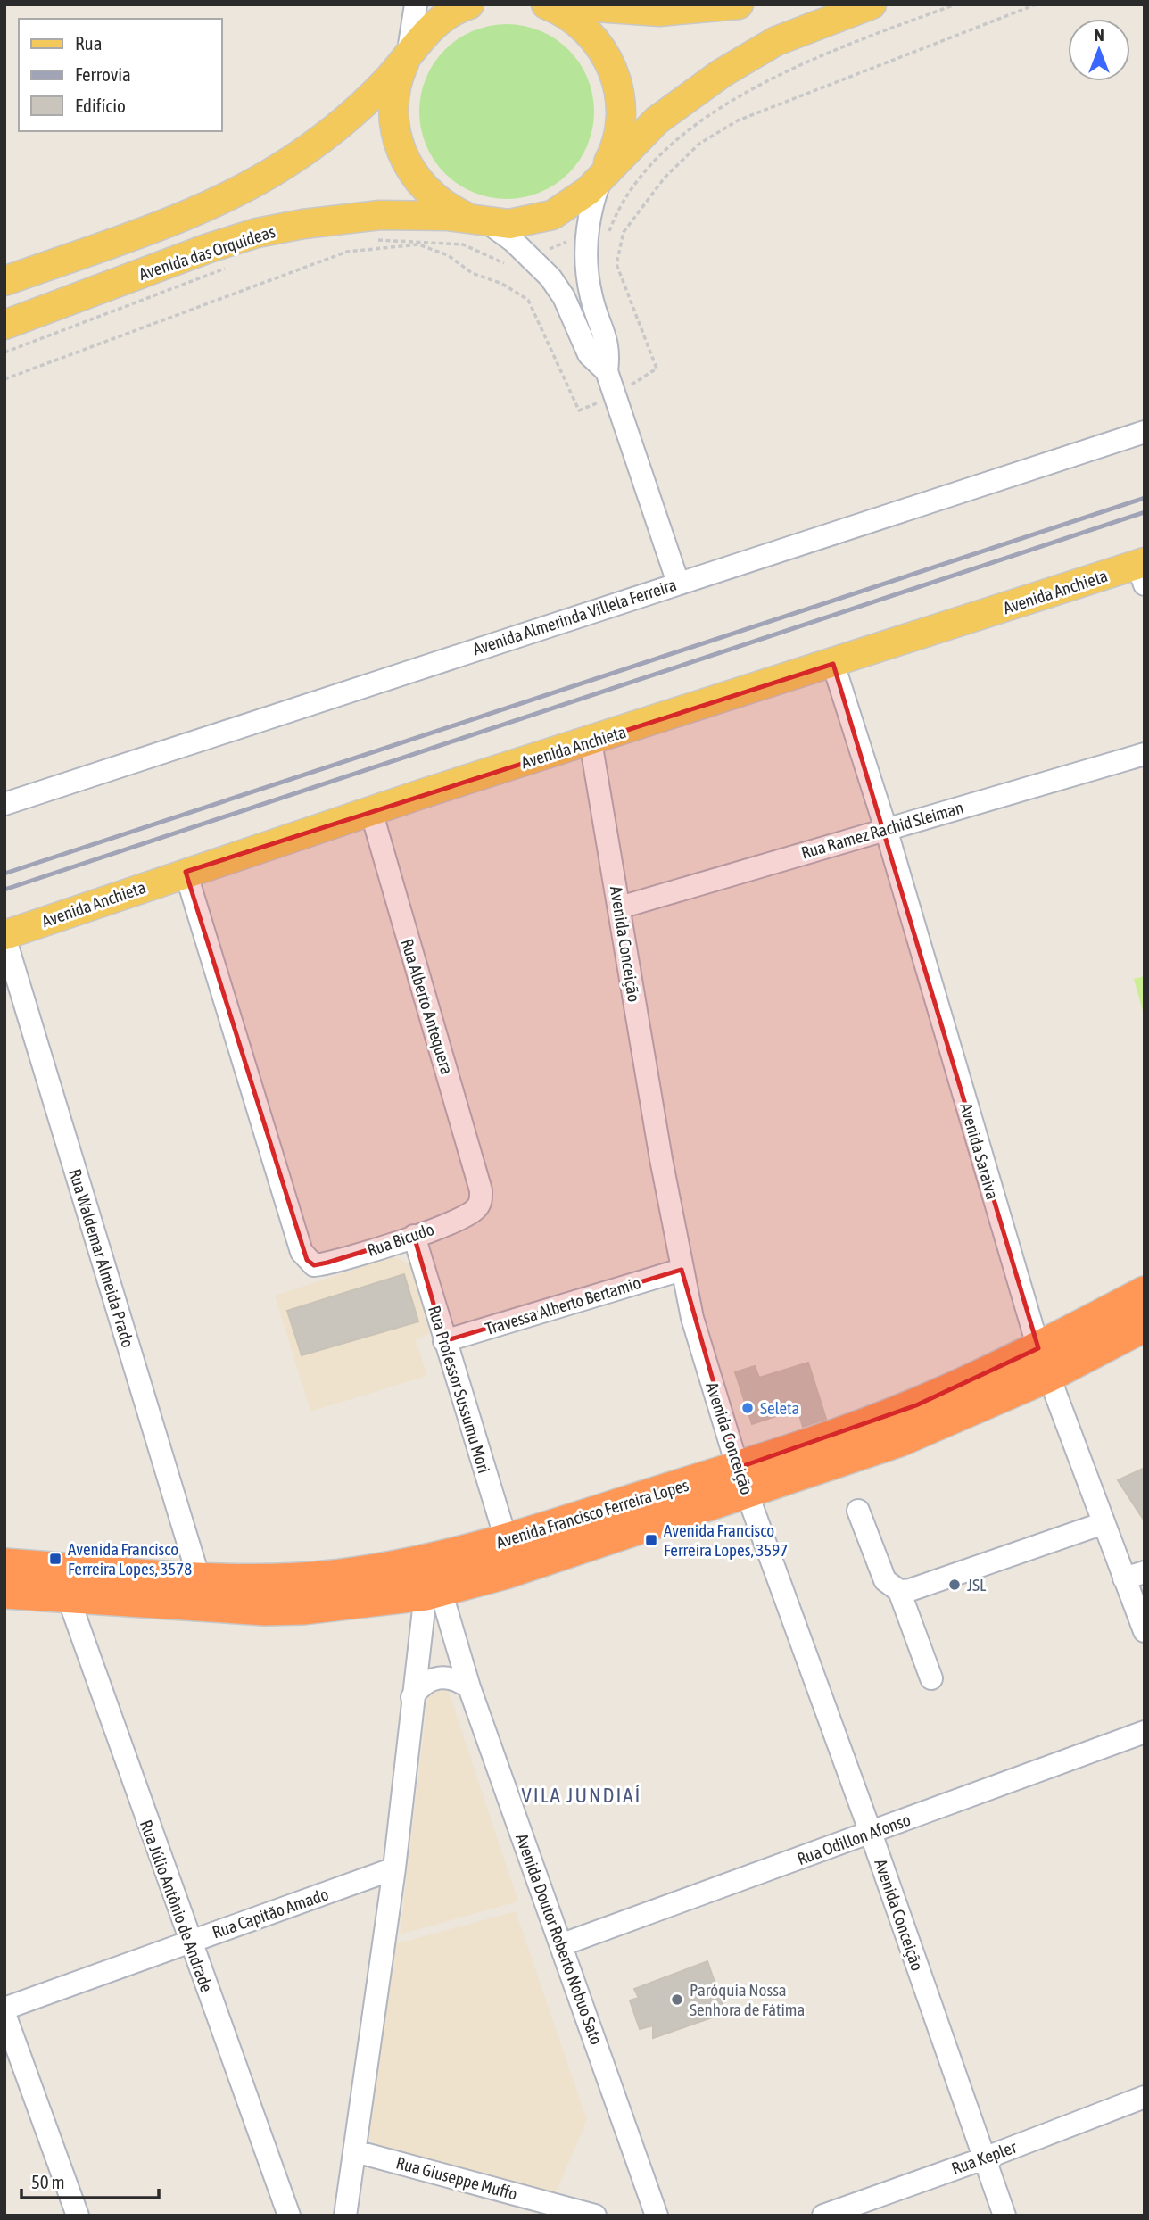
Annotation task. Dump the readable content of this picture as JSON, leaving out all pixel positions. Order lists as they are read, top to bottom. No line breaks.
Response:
{"streets":{"highway":["Avenida Francisco Ferreira Lopes"],"main road":["Avenida das Orquídeas","Avenida Anchieta"],"street":["Avenida Almerinda Villela Ferreira","Rua Ramez Rachid Sleiman","Avenida Conceição","Rua Alberto Antequera","Avenida Saraiva","Rua Bicudo","Rua Waldemar Almeida Prado","Travessa Alberto Bertamio","Rua Professor Sussumu Mori","Rua Odillon Afonso","Rua Júlio Antônio de Andrade","Rua Capitão Amado","Avenida Doutor Roberto Nobuo Sato","Rua Kepler","Rua Giuseppe Muffo"]},"crossings":[["Avenida Anchieta","Avenida Conceição"],["Avenida Anchieta","Rua Alberto Antequera"],["Avenida Anchieta","Avenida Saraiva"],["Avenida Anchieta","Rua Bicudo"],["Avenida Anchieta","Rua Waldemar Almeida Prado"],["Rua Ramez Rachid Sleiman","Avenida Conceição"],["Rua Ramez Rachid Sleiman","Avenida Saraiva"],["Avenida Conceição","Travessa Alberto Bertamio"],["Avenida Conceição","Avenida Francisco Ferreira Lopes"],["Avenida Conceição","Rua Odillon Afonso"],["Avenida Conceição","Rua Kepler"],["Rua Alberto Antequera","Rua Bicudo"],["Avenida Saraiva","Avenida Francisco Ferreira Lopes"],["Rua Bicudo","Rua Professor Sussumu Mori"],["Rua Waldemar Almeida Prado","Avenida Francisco Ferreira Lopes"],["Travessa Alberto Bertamio","Rua Professor Sussumu Mori"],["Rua Professor Sussumu Mori","Avenida Francisco Ferreira Lopes"],["Avenida Francisco Ferreira Lopes","Rua Júlio Antônio de Andrade"],["Avenida Francisco Ferreira Lopes","Avenida Doutor Roberto Nobuo Sato"],["Rua Odillon Afonso","Avenida Doutor Roberto Nobuo Sato"],["Rua Júlio Antônio de Andrade","Rua Capitão Amado"]],"districts":["VILA JUNDIAÍ"],"places":{"other":["Seleta","JSL","Paróquia Nossa Senhora de Fátima"],"transit":["Avenida Francisco Ferreira Lopes, 3597","Avenida Francisco Ferreira Lopes, 3578"]},"legend":["Rua","Ferrovia","Edifício"],"scale_bar":"50 m","north":"top"}
